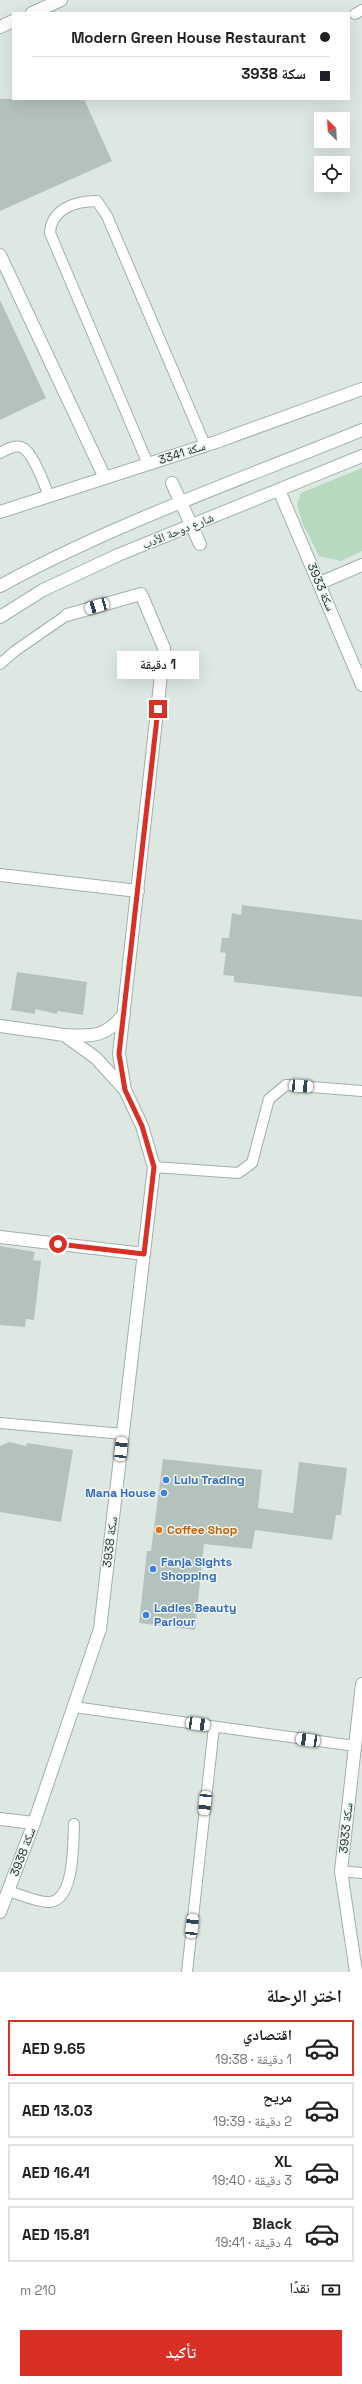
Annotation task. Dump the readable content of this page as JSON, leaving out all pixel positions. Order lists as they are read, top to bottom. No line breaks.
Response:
{"streets":{"street":["سكة 3341","شارع دوحة الأدب","سكة 3933","سكة 3938"]},"crossings":[["شارع دوحة الأدب","سكة 3933"]],"places":["Lulu Trading","Mana House","Coffee Shop","Fanja Sights Shopping","Ladies Beauty Parlour"],"north":"top left","page":{"banner":["Modern Green House Restaurant","سكة 3938"],"bubble":"1 دقيقة","heading":"اختر الرحلة","list":[{"name":"اقتصادي","note":"1 دقيقة · 19:38","value":"AED 9.65"},{"name":"مريح","note":"2 دقيقة · 19:39","value":"AED 13.03"},{"name":"XL","note":"3 دقيقة · 19:40","value":"AED 16.41"},{"name":"Black","note":"4 دقيقة · 19:41","value":"AED 15.81"}],"pay":["نقدًا","210 m"],"buttons":"تأكيد"}}
